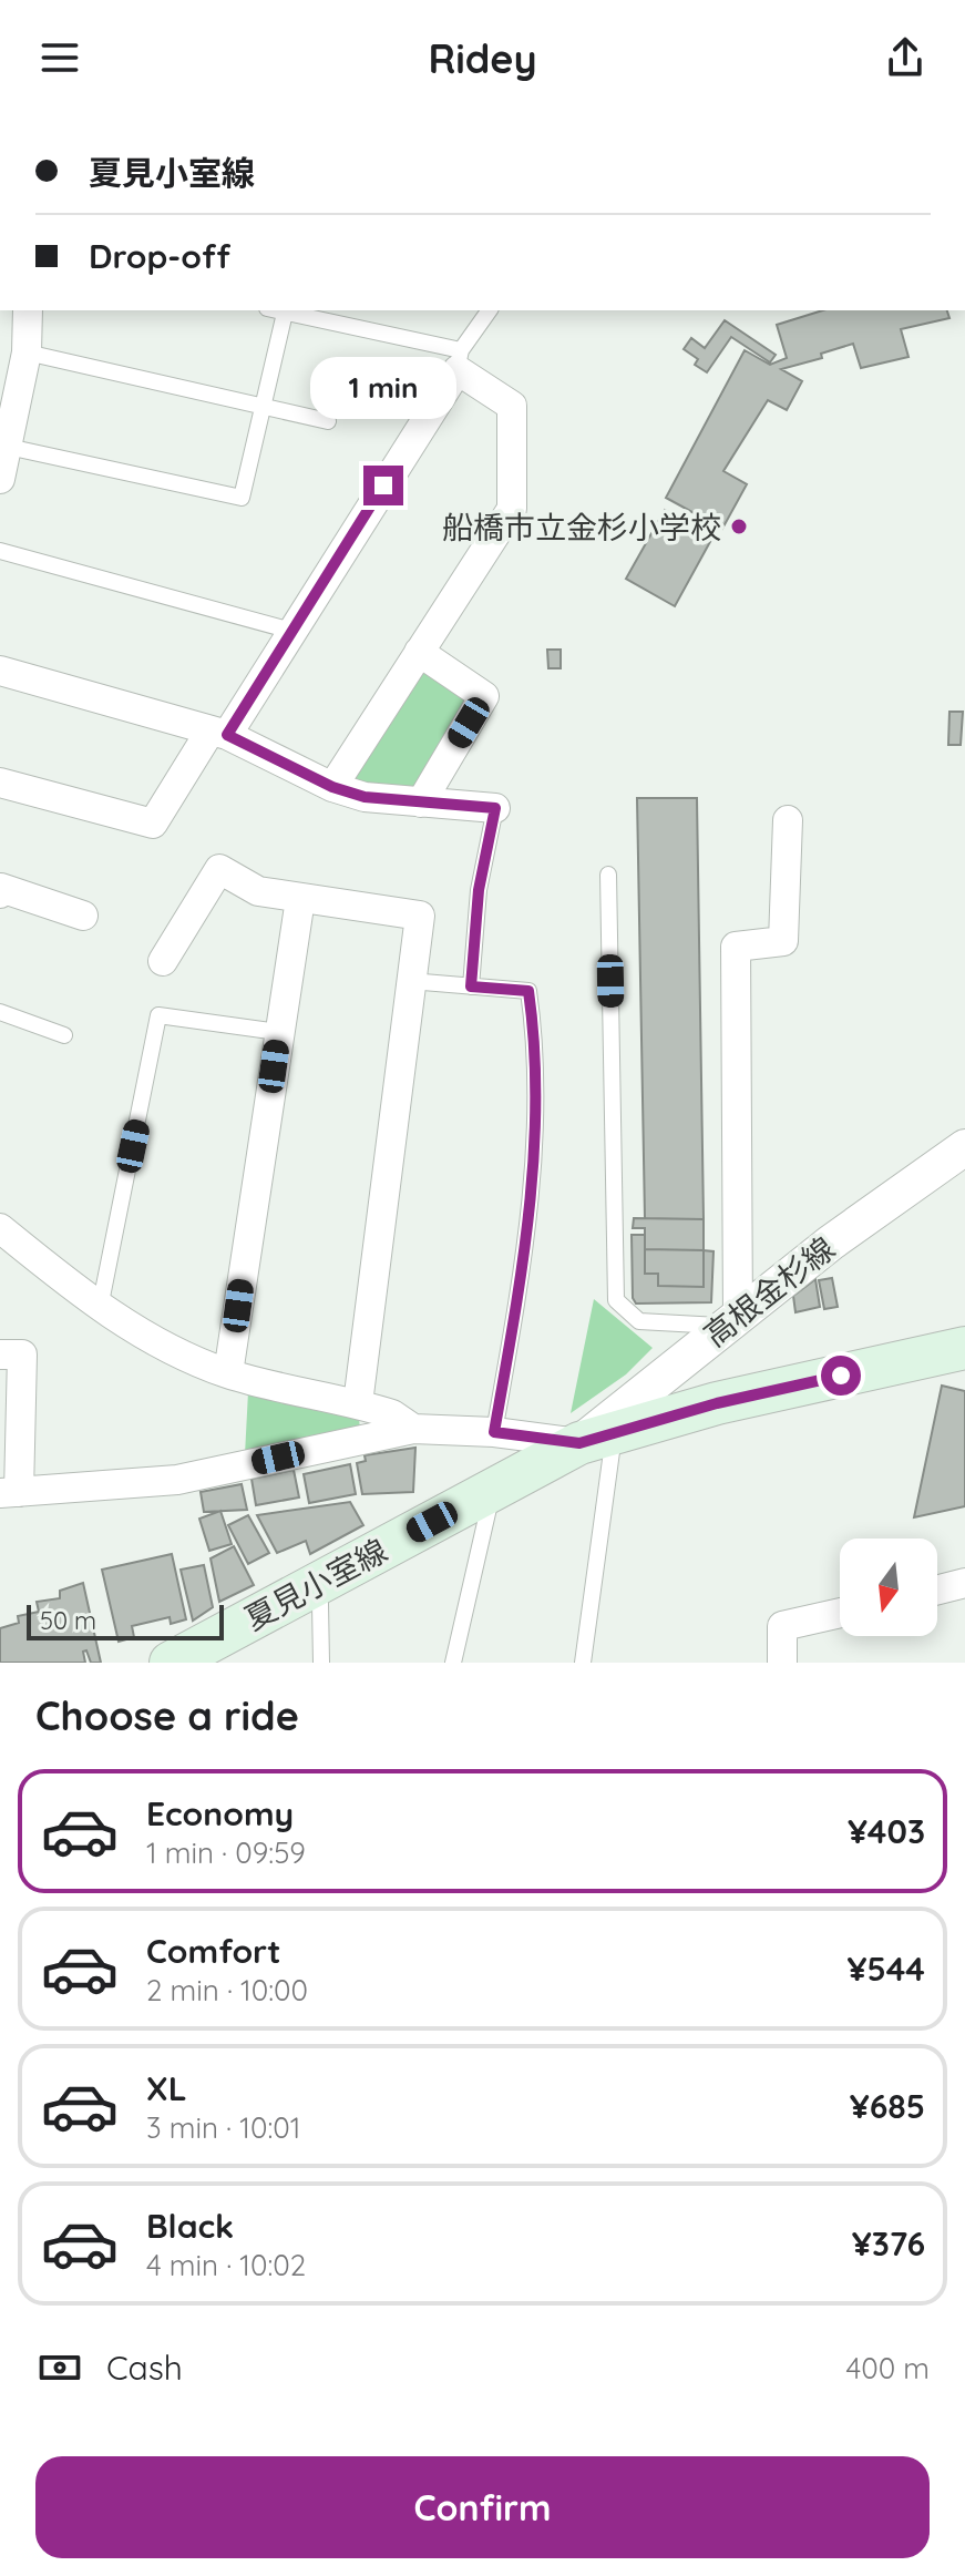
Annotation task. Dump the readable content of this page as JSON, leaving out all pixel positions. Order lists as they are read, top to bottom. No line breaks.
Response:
{"streets":{"main road":["夏見小室線"],"street":["高根金杉線"]},"crossings":[["高根金杉線","夏見小室線"]],"places":["船橋市立金杉小学校"],"scale_bar":"50 m","north":"bottom","page":{"header":"Ridey","banner":["夏見小室線","Drop-off"],"bubble":"1 min","scale":"50 m","heading":"Choose a ride","list":[{"name":"Economy","note":"1 min · 09:59","value":"¥403"},{"name":"Comfort","note":"2 min · 10:00","value":"¥544"},{"name":"XL","note":"3 min · 10:01","value":"¥685"},{"name":"Black","note":"4 min · 10:02","value":"¥376"}],"pay":["Cash","400 m"],"buttons":"Confirm"}}
